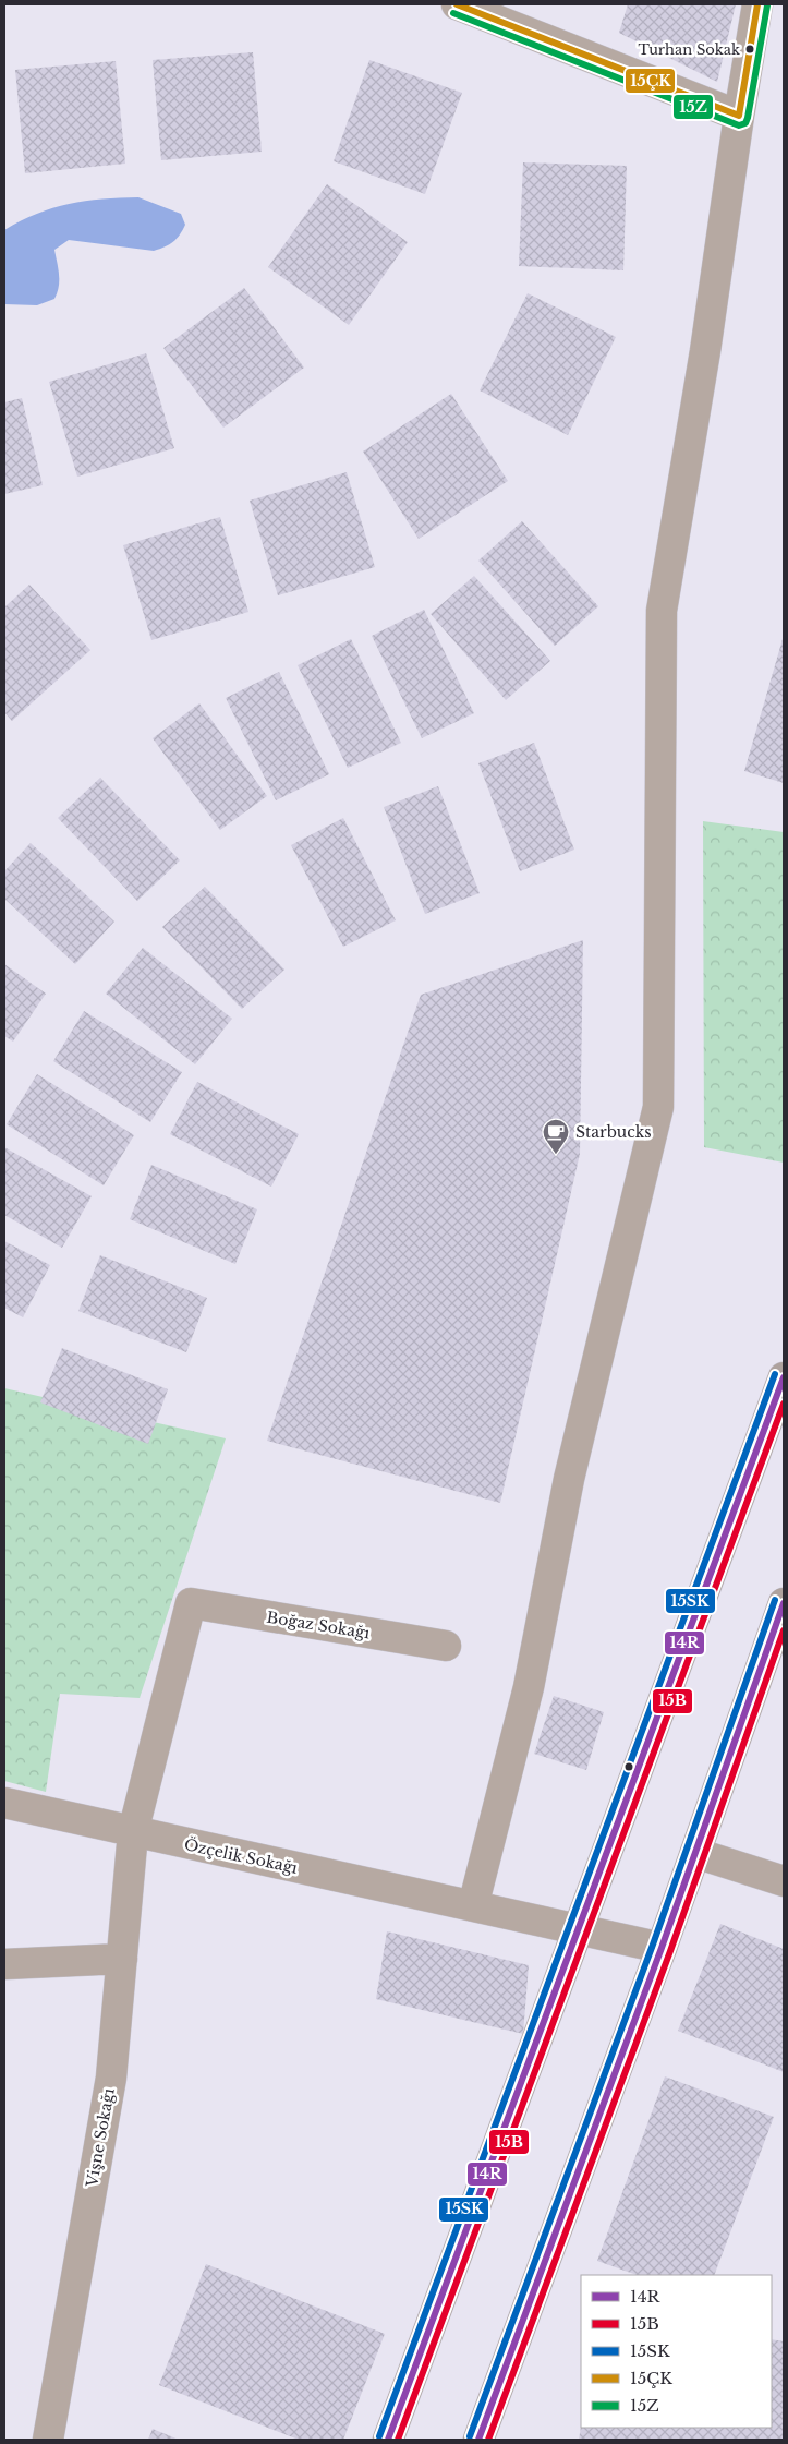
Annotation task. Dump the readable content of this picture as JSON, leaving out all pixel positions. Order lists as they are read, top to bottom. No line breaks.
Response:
{"streets":{"street":["Boğaz Sokağı","Özçelik Sokağı","Vişne Sokağı"]},"crossings":[["Boğaz Sokağı","Özçelik Sokağı"],["Boğaz Sokağı","Vişne Sokağı"],["Özçelik Sokağı","Vişne Sokağı"]],"places":{"other":["Turhan Sokak"],"cafe":["Starbucks"]},"lines":["transit line 15ÇK","transit line 15Z","transit line 15SK","transit line 14R","transit line 15B"],"legend":["14R","15B","15SK","15ÇK","15Z"]}
